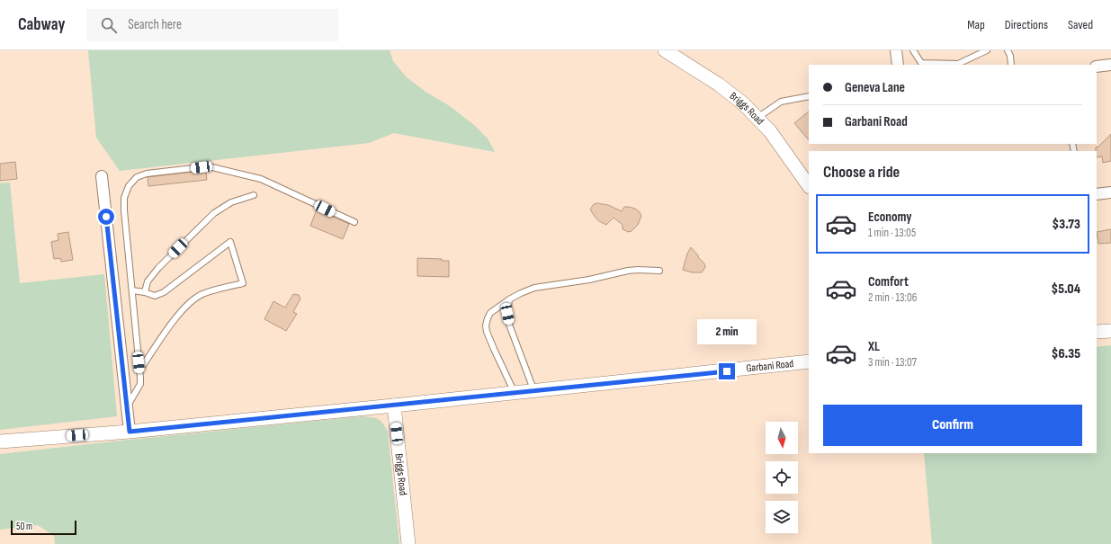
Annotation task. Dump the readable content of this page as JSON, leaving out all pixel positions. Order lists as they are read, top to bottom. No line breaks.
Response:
{"streets":{"street":["Briggs Road","Garbani Road"]},"crossings":[["Briggs Road","Garbani Road"]],"scale_bar":"50 m","north":"bottom","page":{"header":"Cabway","search":"Search here","nav":["Map","Directions","Saved"],"banner":["Geneva Lane","Garbani Road"],"heading":"Choose a ride","list":[{"name":"Economy","note":"1 min · 13:05","value":"$3.73"},{"name":"Comfort","note":"2 min · 13:06","value":"$5.04"},{"name":"XL","note":"3 min · 13:07","value":"$6.35"}],"bubble":"2 min","buttons":"Confirm","scale":"50 m"}}
